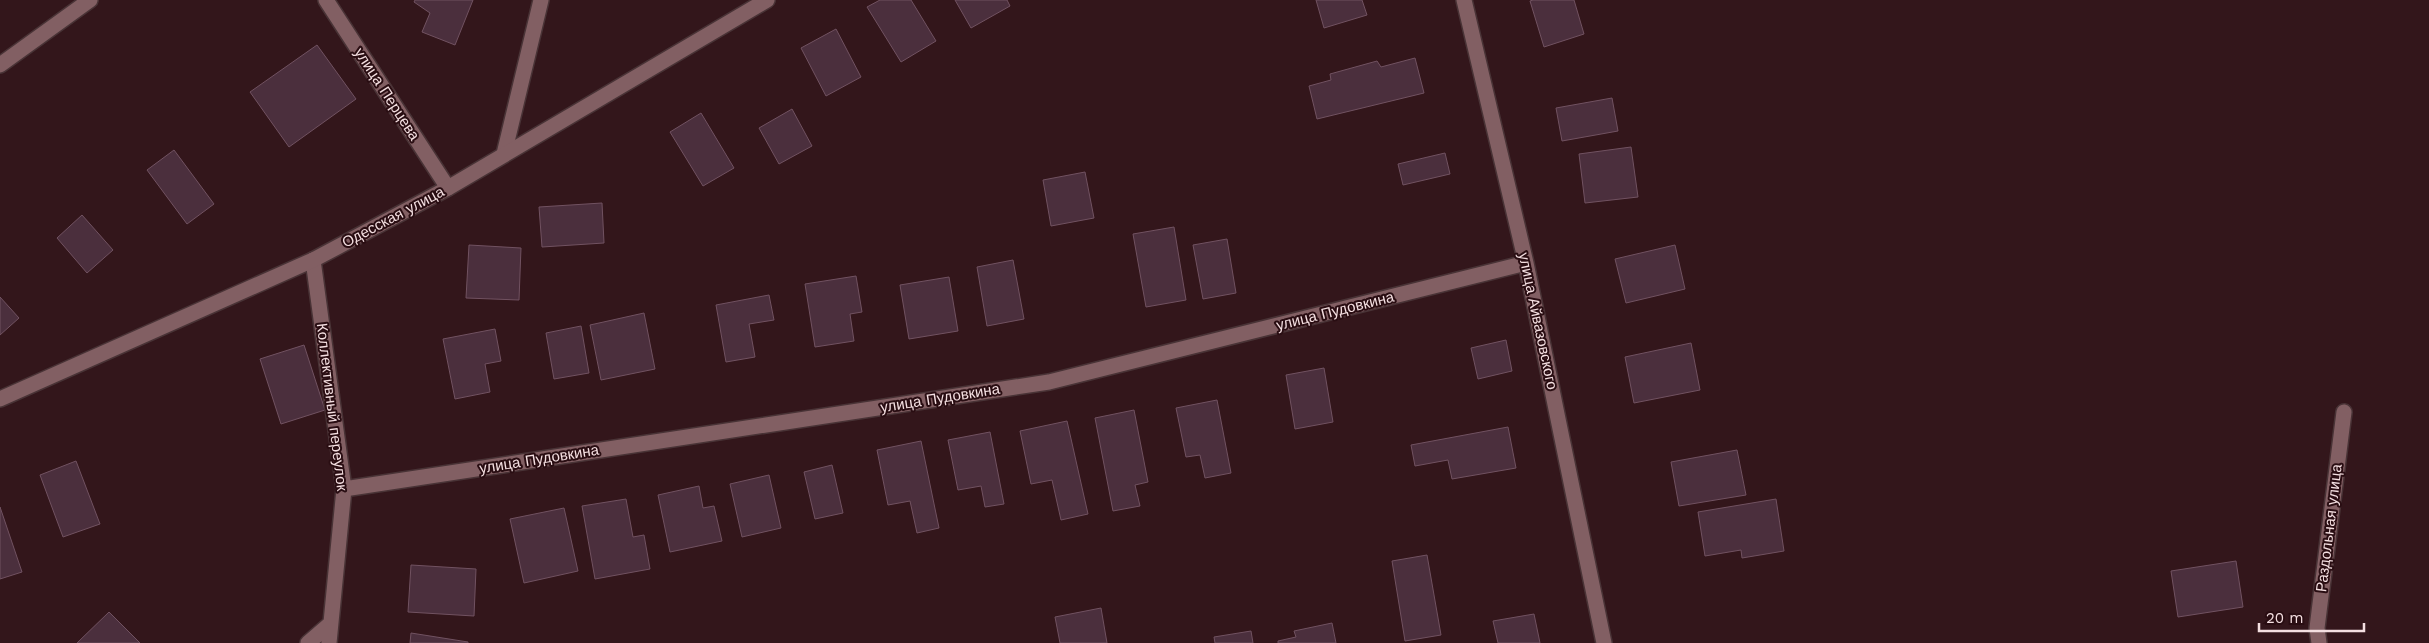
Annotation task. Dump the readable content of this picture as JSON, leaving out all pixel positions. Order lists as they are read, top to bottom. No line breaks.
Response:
{"streets":{"street":["улица Перцева","Одесская улица","улица Пудовкина","улица Айвазовского","Коллективный переулок","Раздольная улица"]},"crossings":[["улица Перцева","Одесская улица"],["Одесская улица","Коллективный переулок"],["улица Пудовкина","улица Айвазовского"],["улица Пудовкина","Коллективный переулок"]],"scale_bar":"20 m"}
